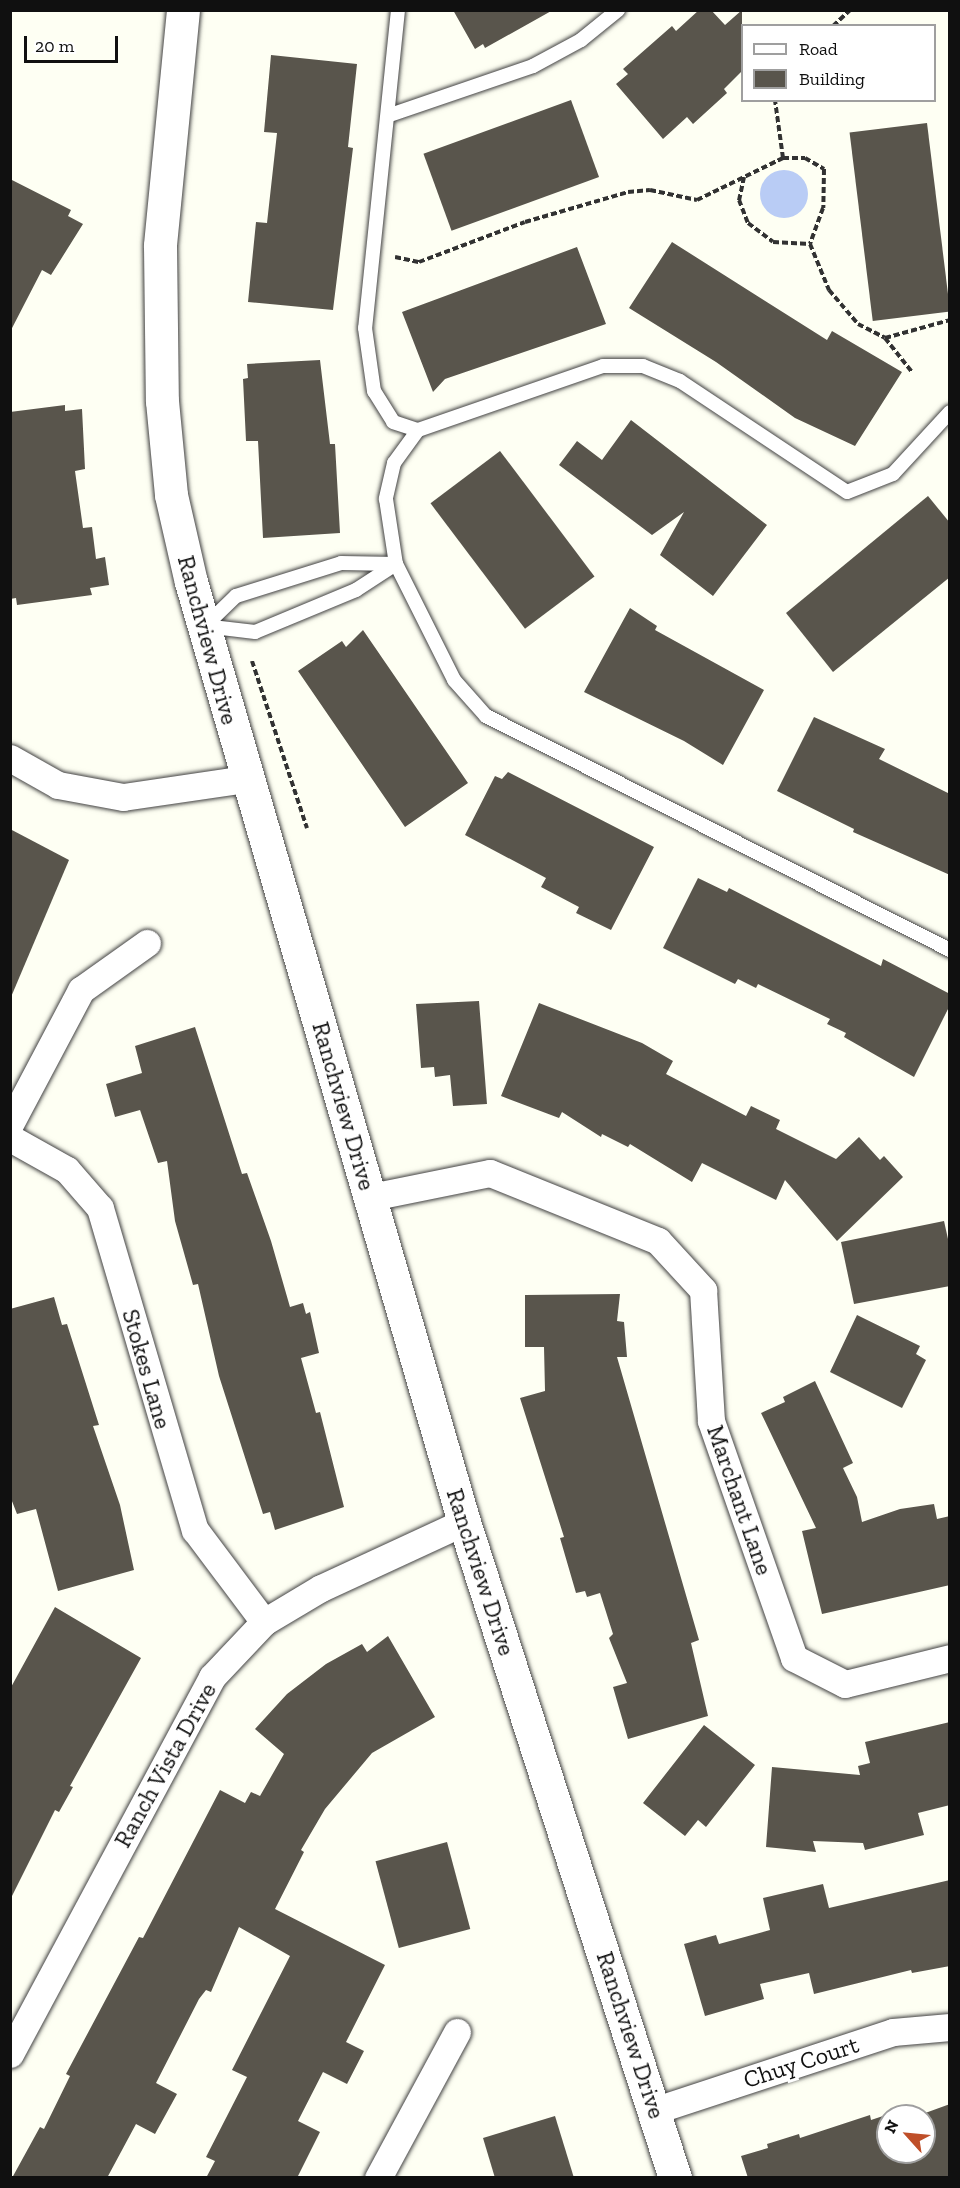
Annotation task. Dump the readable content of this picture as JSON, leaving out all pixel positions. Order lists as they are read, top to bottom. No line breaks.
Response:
{"streets":{"street":["Ranchview Drive","Stokes Lane","Marchant Lane","Ranch Vista Drive","Chuy Court"]},"crossings":[["Ranchview Drive","Marchant Lane"],["Ranchview Drive","Ranch Vista Drive"],["Ranchview Drive","Chuy Court"],["Stokes Lane","Ranch Vista Drive"]],"legend":["Road","Building"],"scale_bar":"20 m","north":"top left"}
